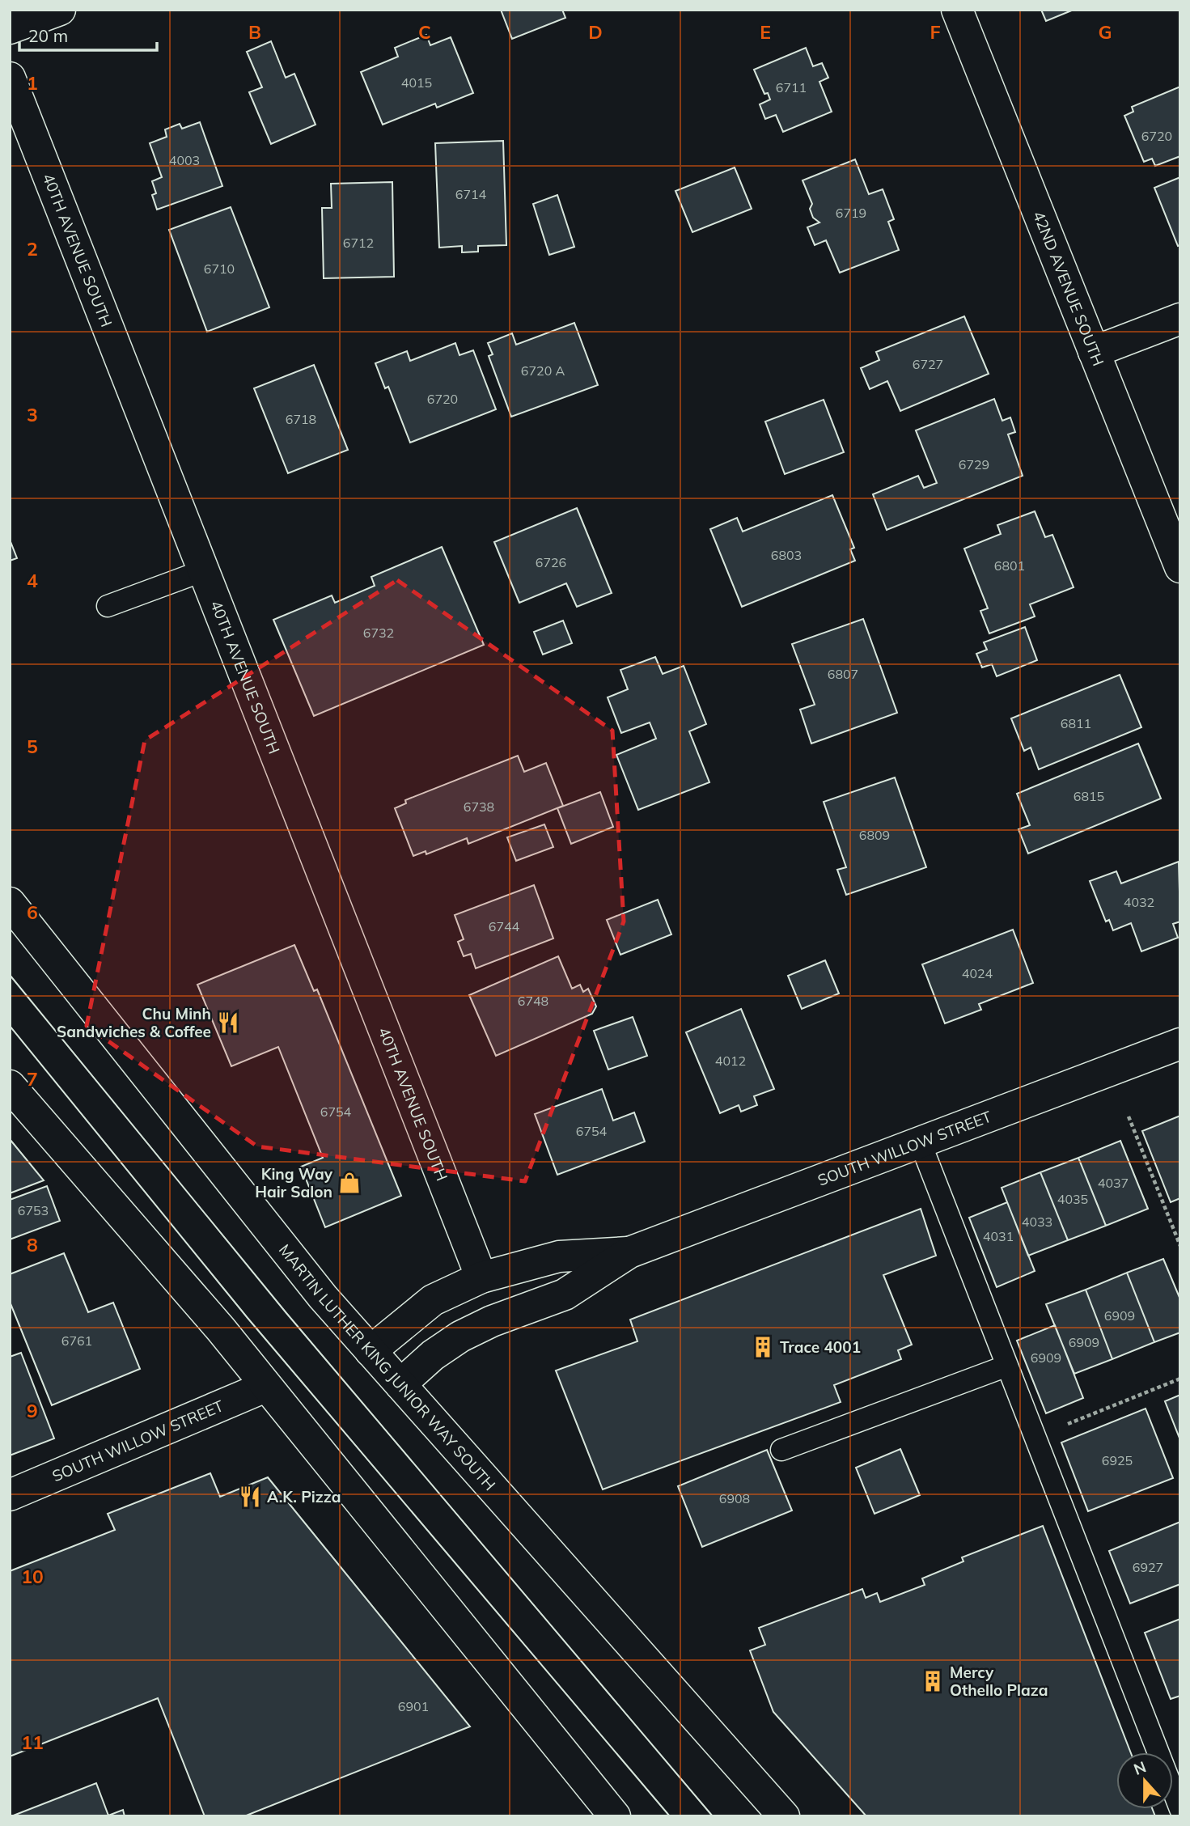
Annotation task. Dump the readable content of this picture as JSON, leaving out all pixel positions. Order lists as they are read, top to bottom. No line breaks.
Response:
{"streets":{"street":["40TH AVENUE SOUTH","42ND AVENUE SOUTH","SOUTH WILLOW STREET","MARTIN LUTHER KING JUNIOR WAY SOUTH"]},"crossings":[["40TH AVENUE SOUTH","SOUTH WILLOW STREET"],["SOUTH WILLOW STREET","MARTIN LUTHER KING JUNIOR WAY SOUTH"]],"places":{"restaurant":["Chu Minh Sandwiches & Coffee","A.K. Pizza"],"shop":["King Way Hair Salon"],"building":["Trace 4001","Mercy Othello Plaza"]},"house_numbers":["4015","6711","6720","4003","6714","6719","6712","6710","6727","6720 A","6720","6718","6729","6803","6726","6801","6732","6807","6811","6815","6738","6809","4032","6744","4024","6748","4012","6754","6754","4037","4035","6753","4033","4031","6909","6761","6909","6909","6925","6908","6927","6901"],"scale_bar":"20 m","north":"top","grid":{"columns":["B","C","D","E","F","G"],"rows":["1","2","3","4","5","6","7","8","9","10","11"]}}
